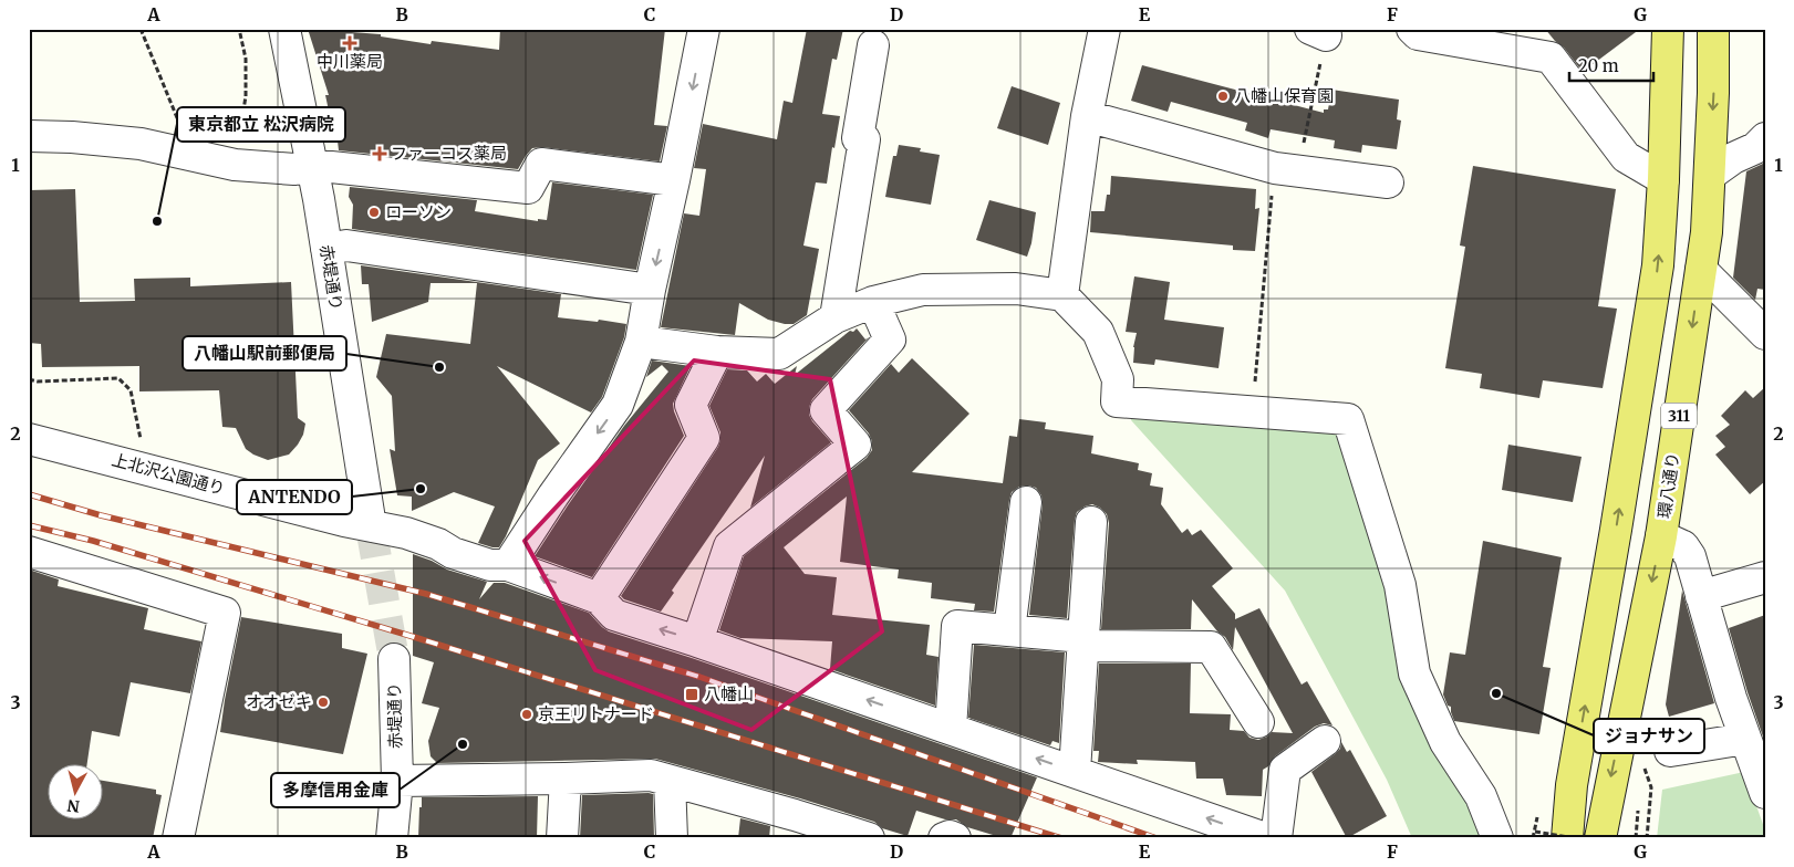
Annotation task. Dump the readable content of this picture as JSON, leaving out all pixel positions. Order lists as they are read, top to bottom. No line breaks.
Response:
{"streets":{"main road":["311","環八通り"],"street":["赤堤通り","上北沢公園通り"]},"crossings":[["赤堤通り","上北沢公園通り"]],"places":{"health":["中川薬局","ファーコス薬局"],"other":["八幡山保育園","ローソン","東京都立 松沢病院","八幡山駅前郵便局","ANTENDO","ジョナサン","オオゼキ","京王リトナード","多摩信用金庫"],"transit":["八幡山"]},"scale_bar":"20 m","north":"bottom","grid":{"columns":["A","B","C","D","E","F","G"],"rows":["1","2","3"]}}
